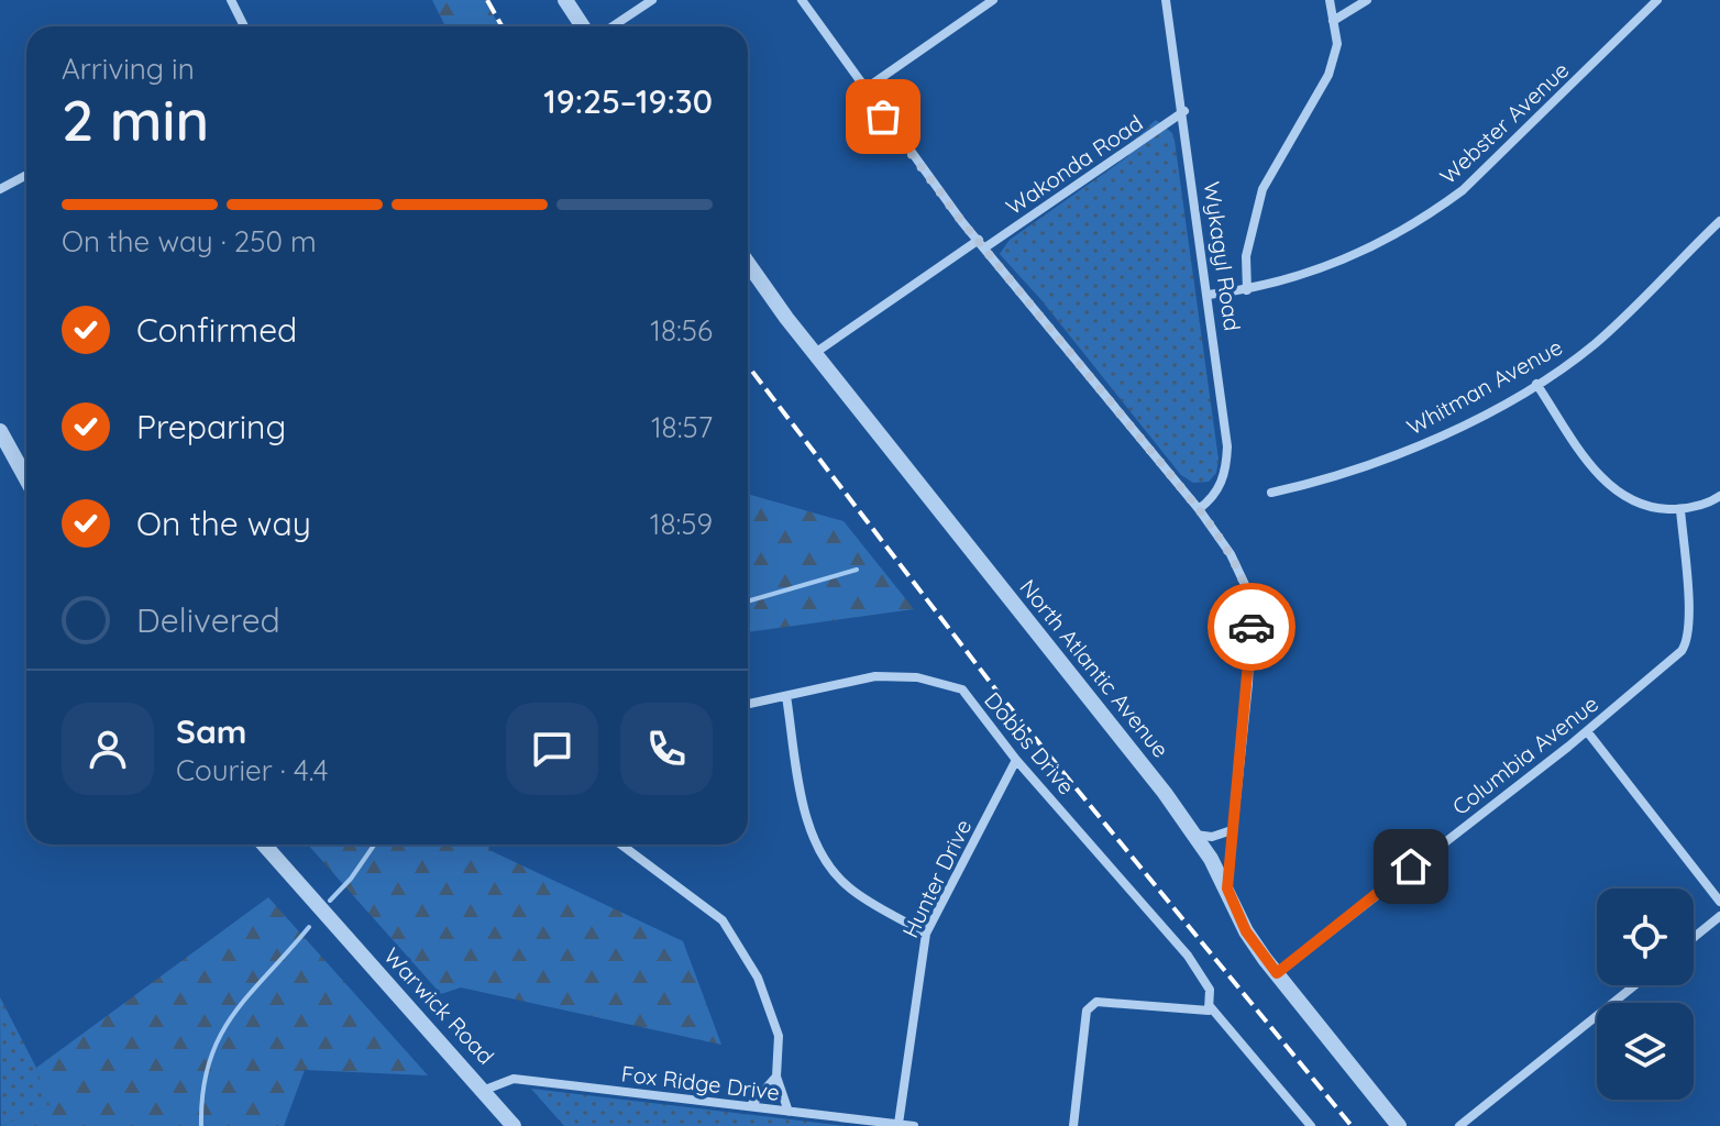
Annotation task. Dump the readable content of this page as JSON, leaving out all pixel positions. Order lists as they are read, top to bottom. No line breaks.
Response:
{"streets":{"street":["Webster Avenue","Wakonda Road","Wykagyl Road","Whitman Avenue","North Atlantic Avenue","Dobbs Drive","Columbia Avenue","Hunter Drive","Warwick Road","Fox Ridge Drive"]},"crossings":[["Webster Avenue","Wykagyl Road"],["Wakonda Road","Wykagyl Road"],["Wakonda Road","North Atlantic Avenue"],["North Atlantic Avenue","Columbia Avenue"],["Dobbs Drive","Hunter Drive"],["Hunter Drive","Fox Ridge Drive"],["Warwick Road","Fox Ridge Drive"]],"page":{"heading":["2 min","Arriving in","19:25–19:30"],"panel":["Sam","Courier · 4.4"],"bar":"On the way · 250 m","list":[["Confirmed","18:56"],["Preparing","18:57"],["On the way","18:59"],"Delivered"]}}
